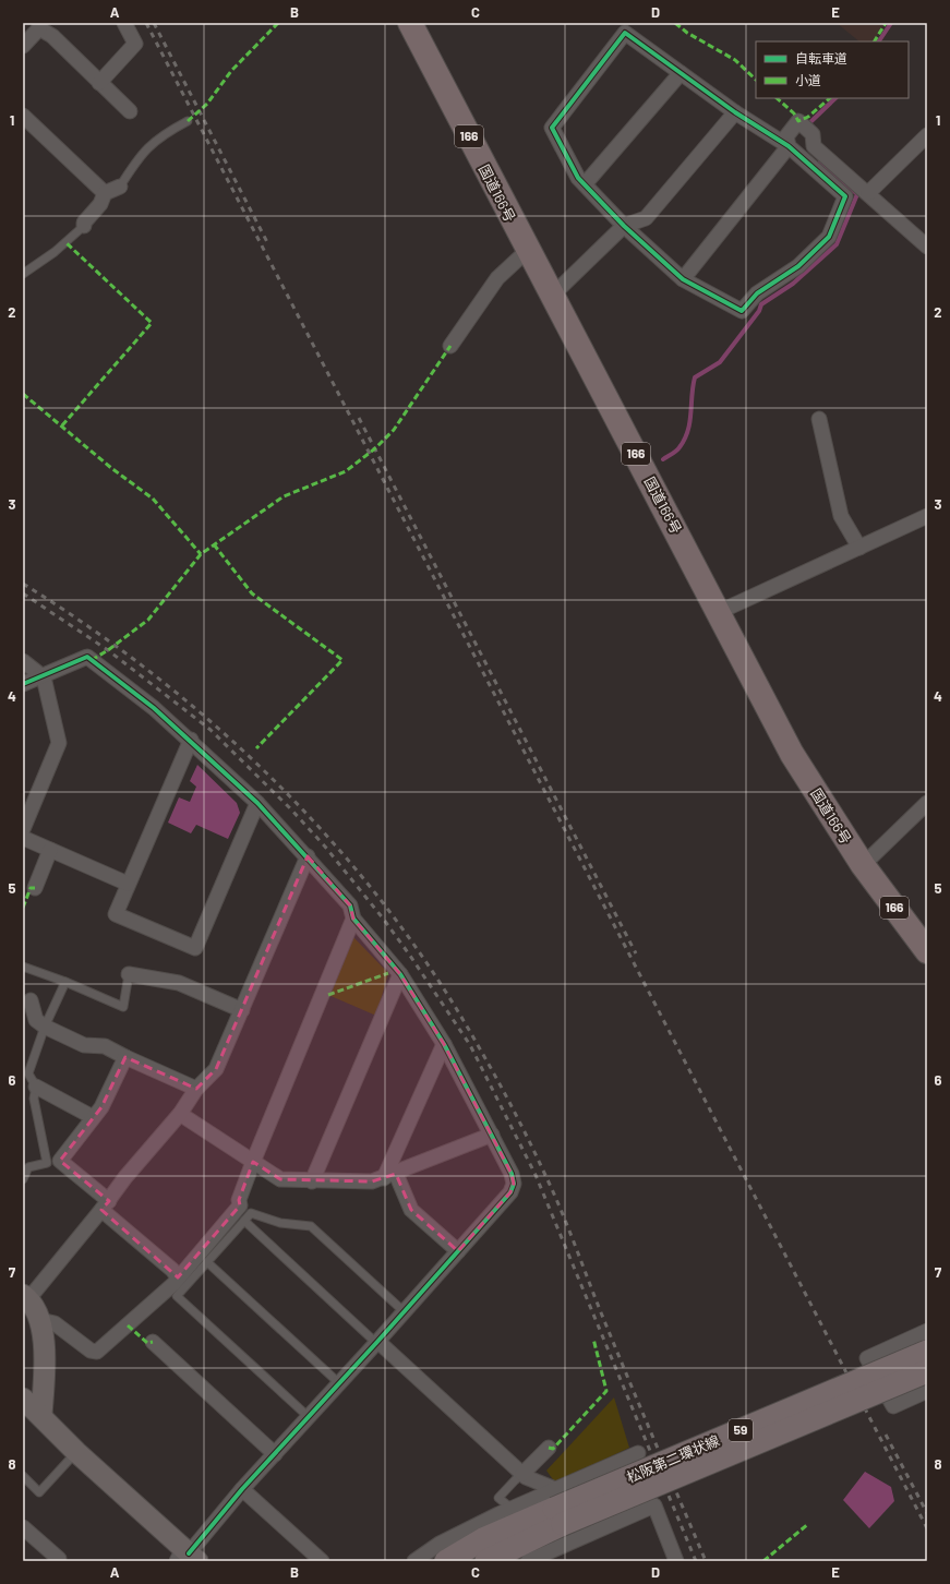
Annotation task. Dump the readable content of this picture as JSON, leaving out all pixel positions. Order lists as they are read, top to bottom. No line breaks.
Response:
{"streets":{"highway":["166","国道166号"],"main road":["59","松阪第二環状線"]},"legend":["自転車道","小道"],"grid":{"columns":["A","B","C","D","E"],"rows":["1","2","3","4","5","6","7","8"]}}
